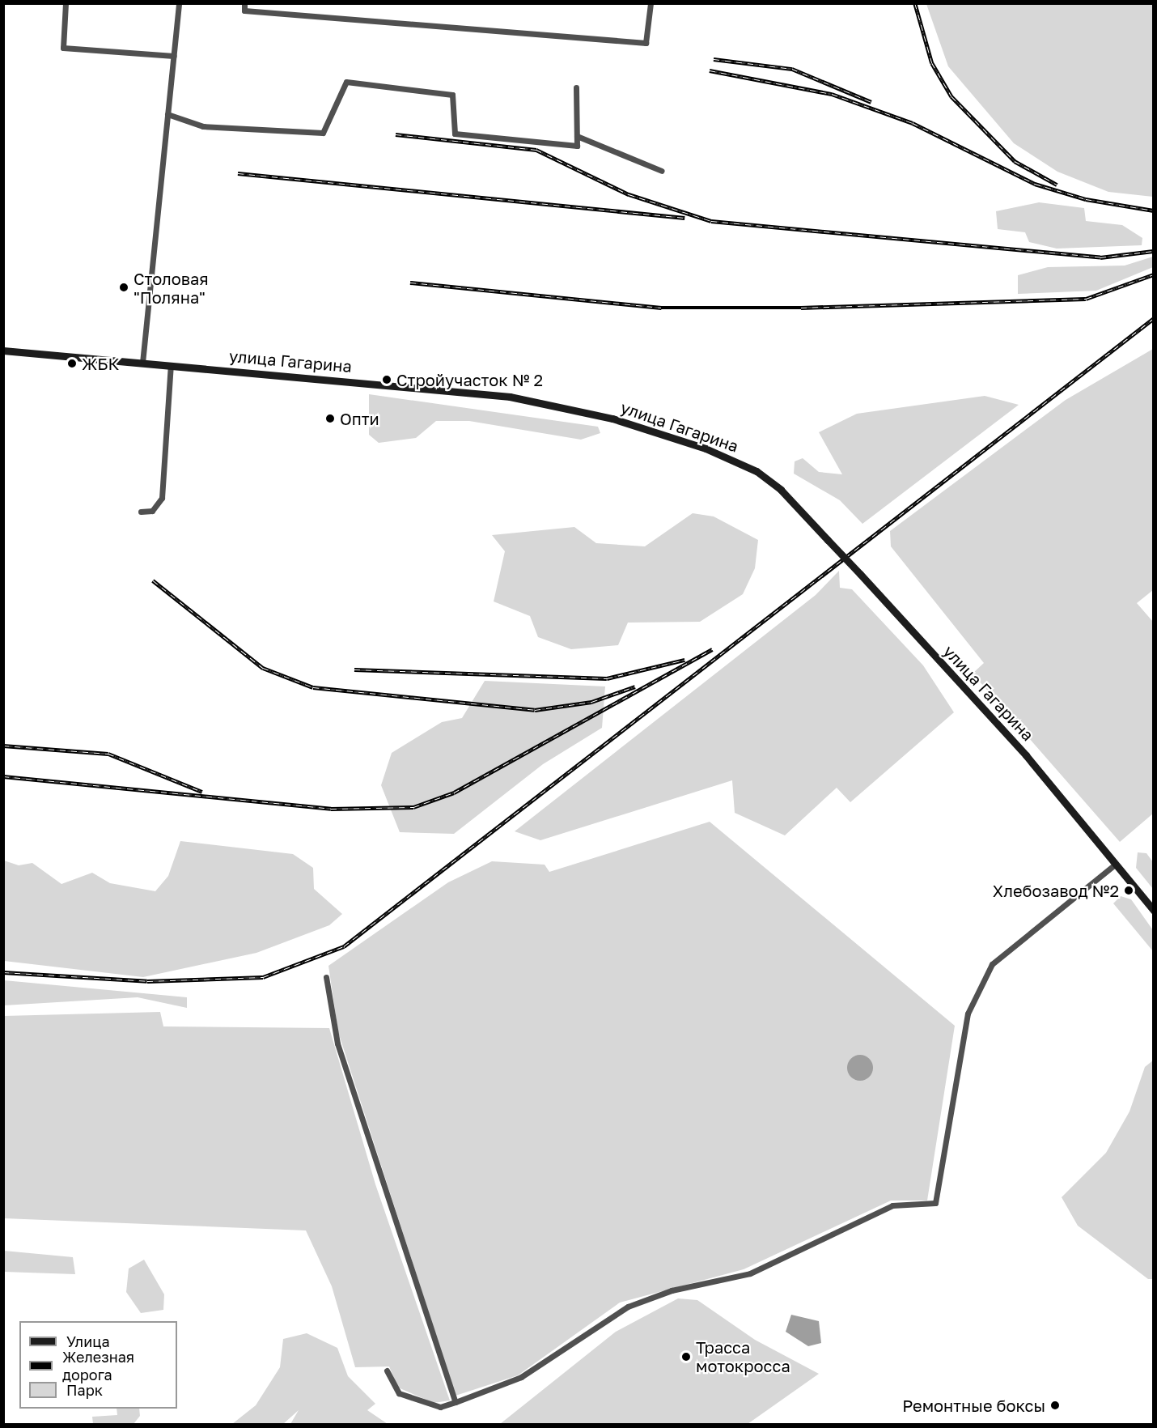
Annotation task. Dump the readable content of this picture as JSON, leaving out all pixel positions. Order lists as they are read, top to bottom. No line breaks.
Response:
{"streets":{"main road":["улица Гагарина"]},"places":["Столовая \"Поляна\"","ЖБК","Стройучасток № 2","Опти","Хлебозавод №2","Трасса мотокросса","Ремонтные боксы"],"legend":["Улица","Железная дорога","Парк"]}
